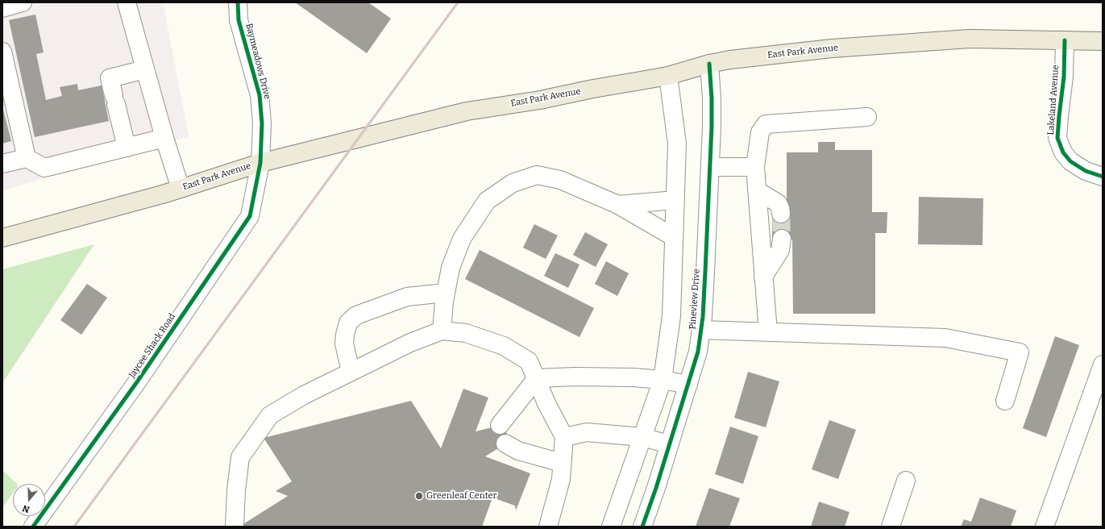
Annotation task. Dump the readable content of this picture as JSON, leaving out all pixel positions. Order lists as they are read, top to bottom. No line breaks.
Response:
{"streets":{"main road":["East Park Avenue"],"street":["Baymeadows Drive","Lakeland Avenue","Pineview Drive","Jaycee Shack Road"]},"crossings":[["East Park Avenue","Baymeadows Drive"],["East Park Avenue","Lakeland Avenue"],["East Park Avenue","Pineview Drive"],["East Park Avenue","Jaycee Shack Road"],["Baymeadows Drive","Jaycee Shack Road"]],"places":["Greenleaf Center"],"north":"bottom"}
